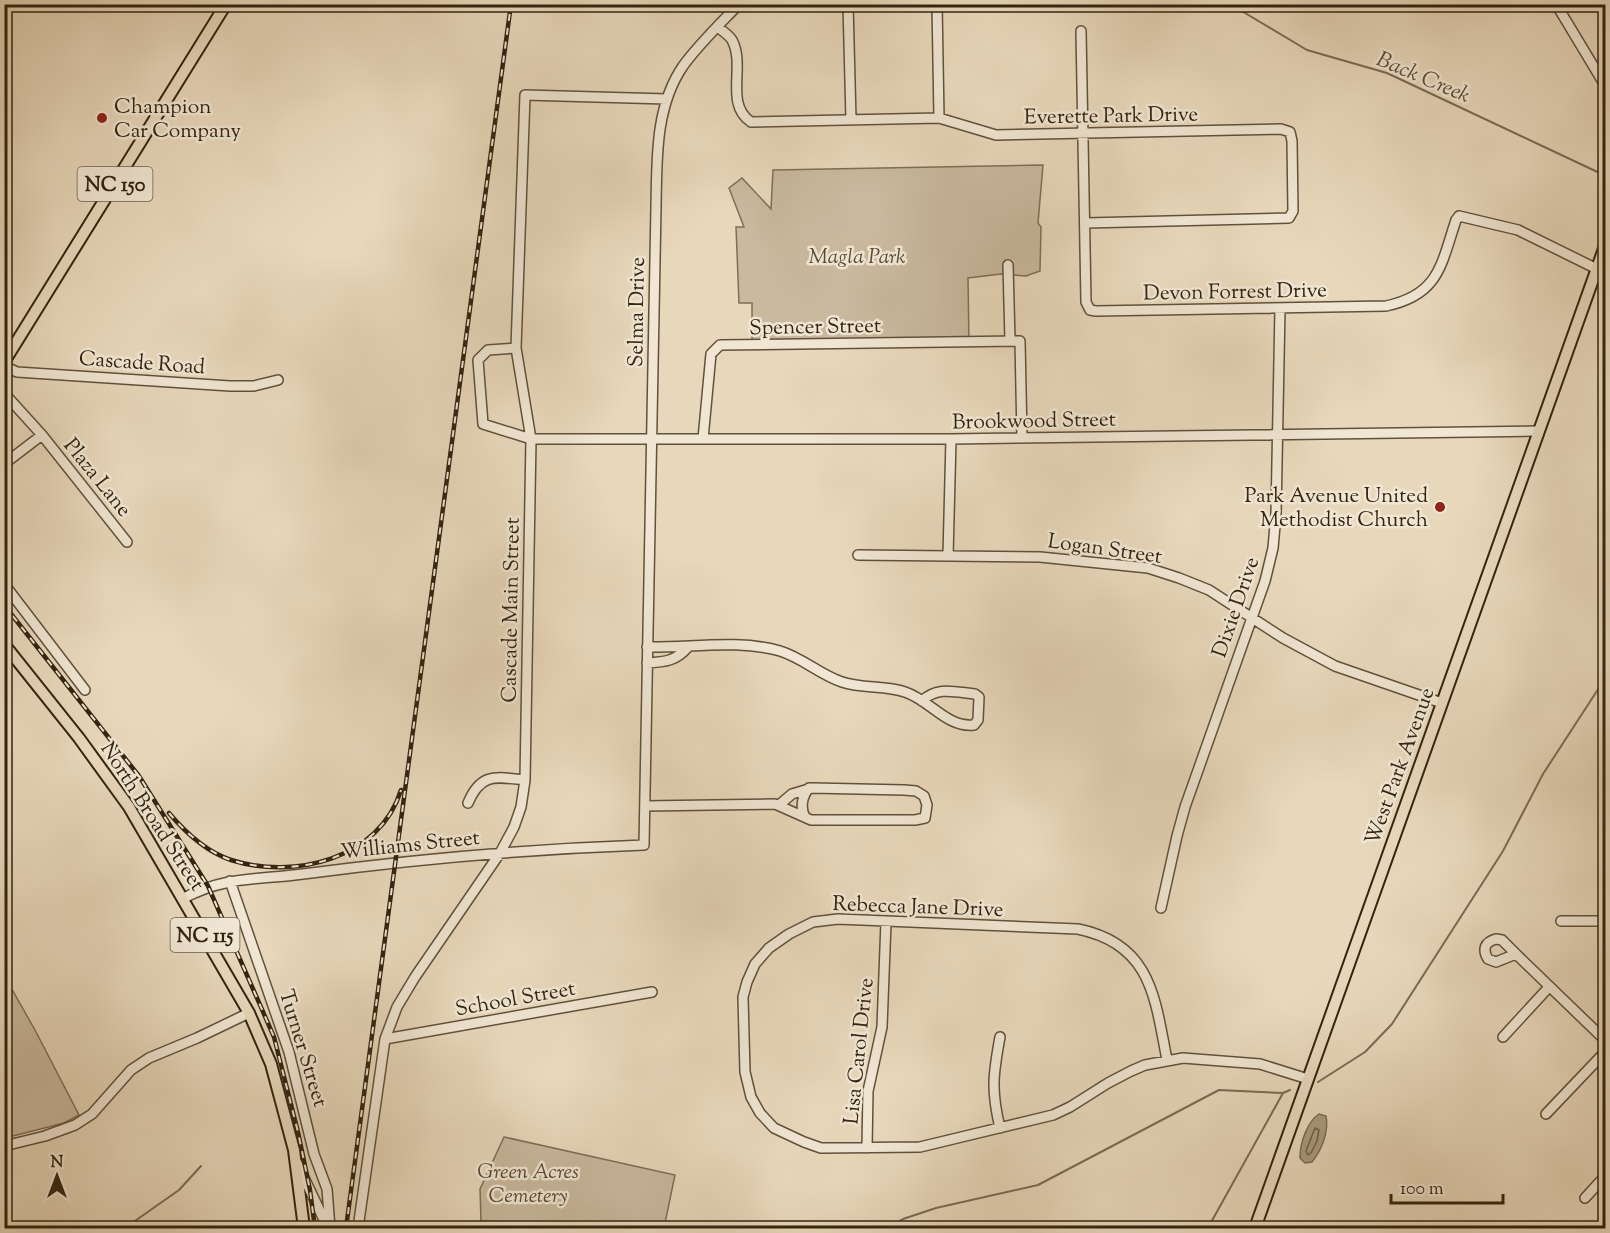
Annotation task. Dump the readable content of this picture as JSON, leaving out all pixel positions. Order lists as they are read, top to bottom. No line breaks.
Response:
{"streets":{"main road":["NC 150","West Park Avenue","North Broad Street","NC 115"],"street":["Everette Park Drive","Devon Forrest Drive","Selma Drive","Spencer Street","Cascade Road","Brookwood Street","Plaza Lane","Logan Street","Dixie Drive","Cascade Main Street","Williams Street","Rebecca Jane Drive","School Street","Turner Street","Lisa Carol Drive"]},"crossings":[["Everette Park Drive","Devon Forrest Drive"],["Everette Park Drive","Selma Drive"],["NC 150","Cascade Road"],["Devon Forrest Drive","Dixie Drive"],["Devon Forrest Drive","West Park Avenue"],["Selma Drive","Brookwood Street"],["Selma Drive","Cascade Main Street"],["Selma Drive","Williams Street"],["Spencer Street","Brookwood Street"],["Brookwood Street","Dixie Drive"],["Brookwood Street","Cascade Main Street"],["Brookwood Street","West Park Avenue"],["Logan Street","Dixie Drive"],["Logan Street","West Park Avenue"],["Cascade Main Street","Williams Street"],["Cascade Main Street","School Street"],["West Park Avenue","Rebecca Jane Drive"],["North Broad Street","Williams Street"],["Williams Street","Turner Street"],["Rebecca Jane Drive","Lisa Carol Drive"]],"water":["Back Creek"],"parks":["Magla Park","Green Acres Cemetery"],"places":["Champion Car Company","Park Avenue United Methodist Church"],"scale_bar":"100 m","north":"top"}
